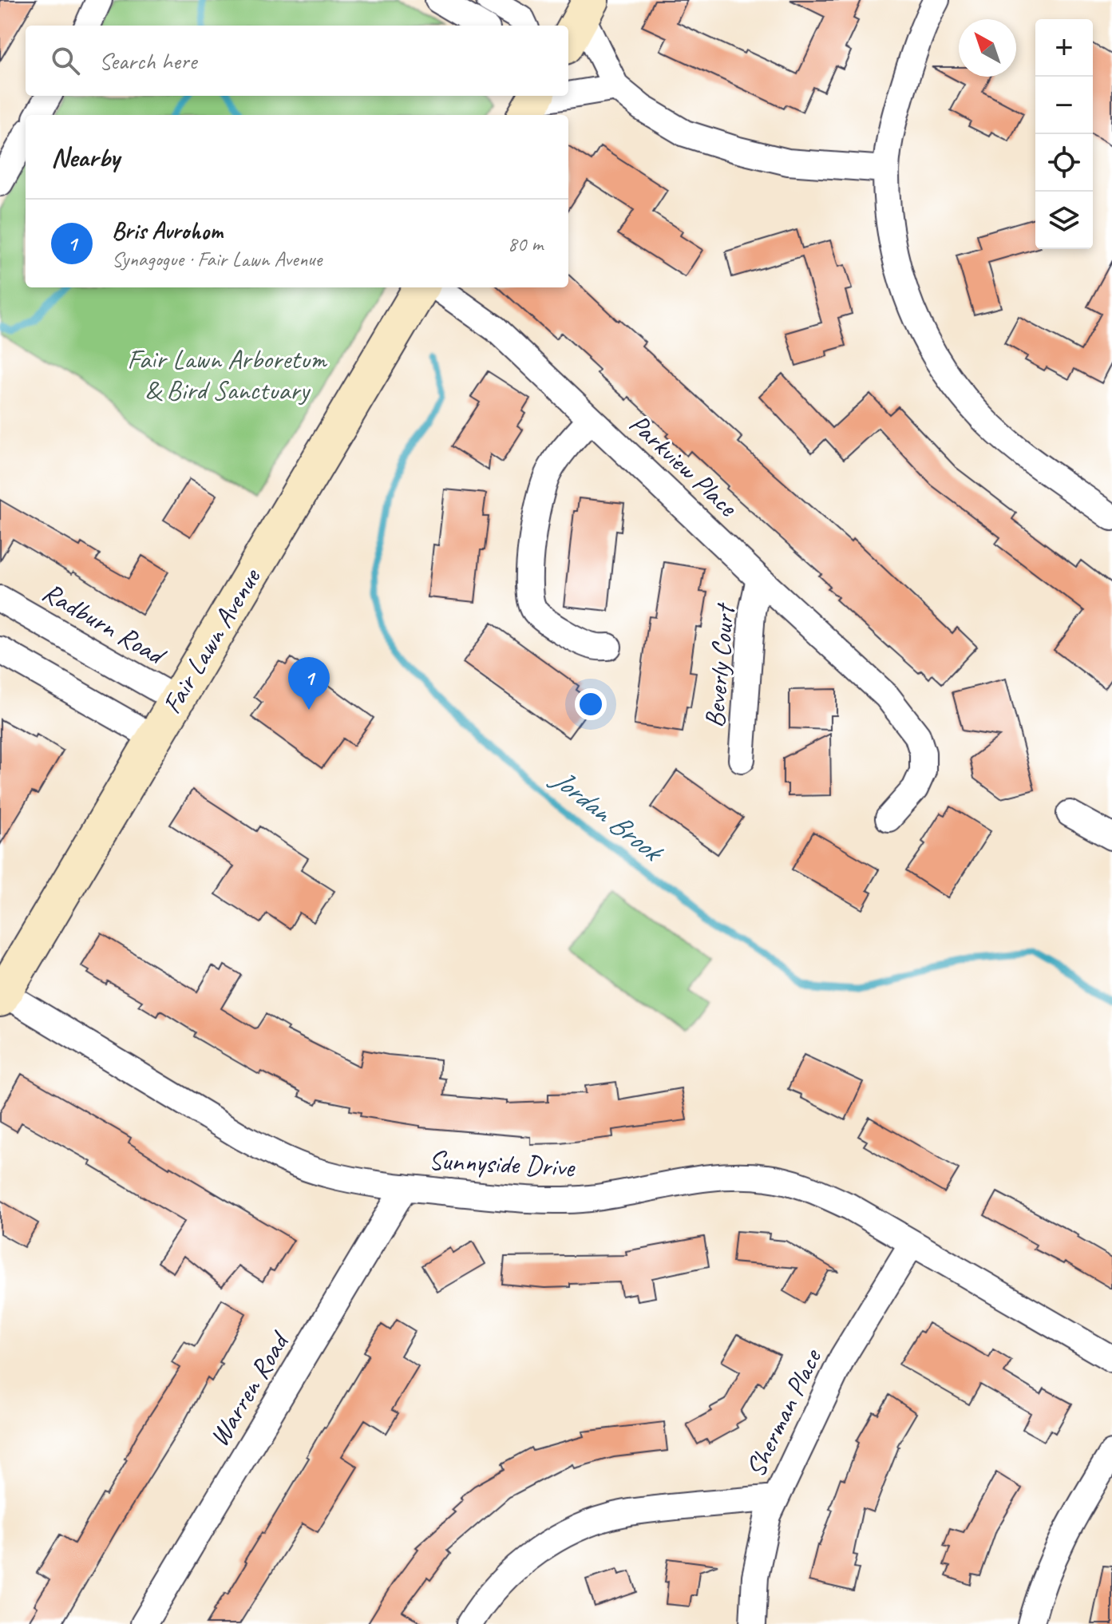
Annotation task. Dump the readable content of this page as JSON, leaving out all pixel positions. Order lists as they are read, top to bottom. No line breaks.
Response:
{"streets":{"main road":["Fair Lawn Avenue"],"street":["Parkview Place","Radburn Road","Beverly Court","Sunnyside Drive","Warren Road","Sherman Place"]},"crossings":[["Parkview Place","Beverly Court"],["Radburn Road","Fair Lawn Avenue"],["Fair Lawn Avenue","Sunnyside Drive"],["Sunnyside Drive","Warren Road"],["Sunnyside Drive","Sherman Place"]],"water":["Jordan Brook"],"parks":["Fair Lawn Arboretum & Bird Sanctuary"],"north":"top left","page":{"map_buttons":["+","−"],"search":"Search here","heading":"Nearby","list":[{"mark":"1","name":"Bris Avrohom","note":"Synagogue · Fair Lawn Avenue","value":"80 m"}],"pins":"1"}}
